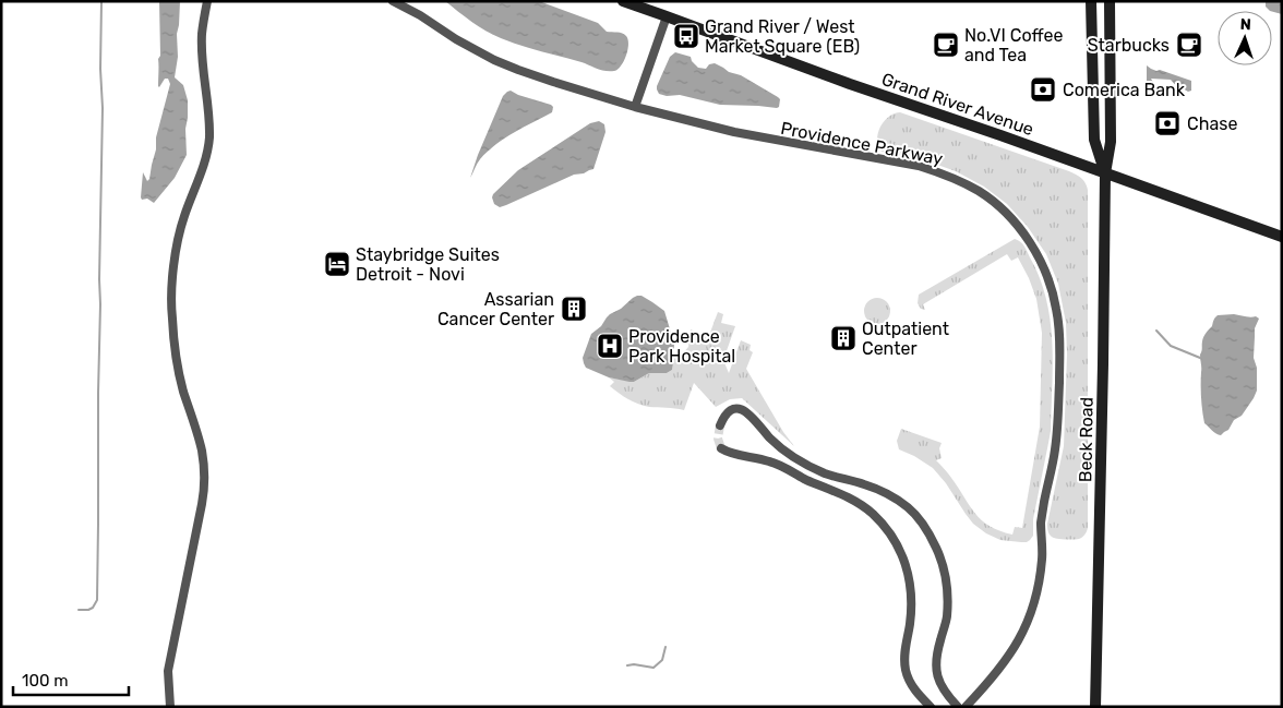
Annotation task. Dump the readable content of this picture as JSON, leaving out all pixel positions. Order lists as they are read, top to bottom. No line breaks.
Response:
{"streets":{"main road":["Grand River Avenue","Beck Road"],"street":["Providence Parkway"]},"crossings":[["Grand River Avenue","Beck Road"]],"places":{"bus stop":["Grand River / West Market Square (EB)"],"cafe":["No.VI Coffee and Tea","Starbucks"],"bank":["Comerica Bank","Chase"],"hotel":["Staybridge Suites Detroit - Novi"],"building":["Assarian Cancer Center","Outpatient Center"],"hospital":["Providence Park Hospital"]},"scale_bar":"100 m","north":"top"}
